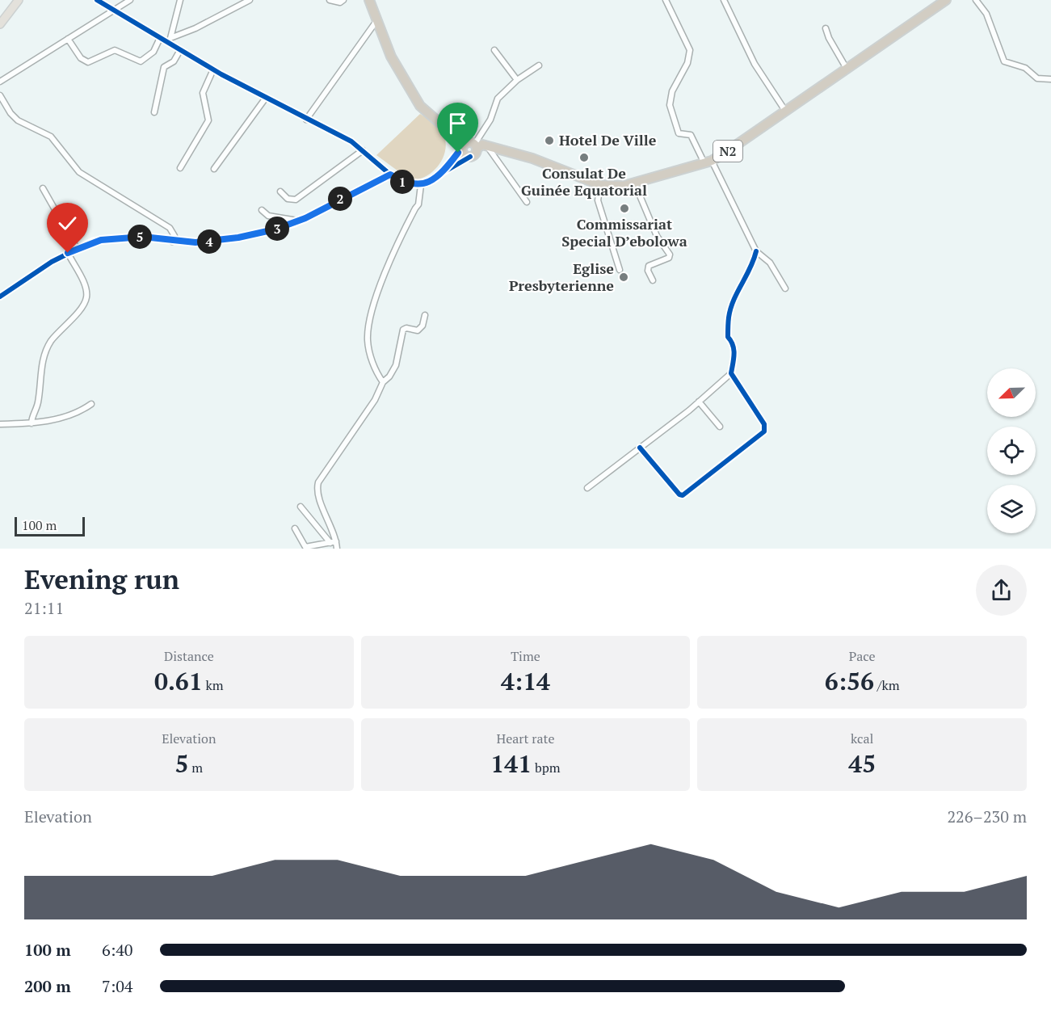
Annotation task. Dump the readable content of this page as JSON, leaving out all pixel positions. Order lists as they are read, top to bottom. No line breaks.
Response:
{"streets":{"highway":["N2"]},"places":["Hotel De Ville","Consulat De Guinée Equatorial","Commissariat Special D’ebolowa","Eglise Presbyterienne"],"scale_bar":"100 m","north":"bottom left","page":{"pins":["1","2","3","5","4"],"scale":"100 m","heading":["Evening run","21:11"],"stats":[["Distance","0.61 km"],["Time","4:14"],["Pace","6:56 /km"],["Elevation","5 m"],["Heart rate","141 bpm"],["kcal","45"]],"chart":["Elevation","226–230 m"],"list":[{"name":"100 m","note":"6:40"},{"name":"200 m","note":"7:04"}]}}
